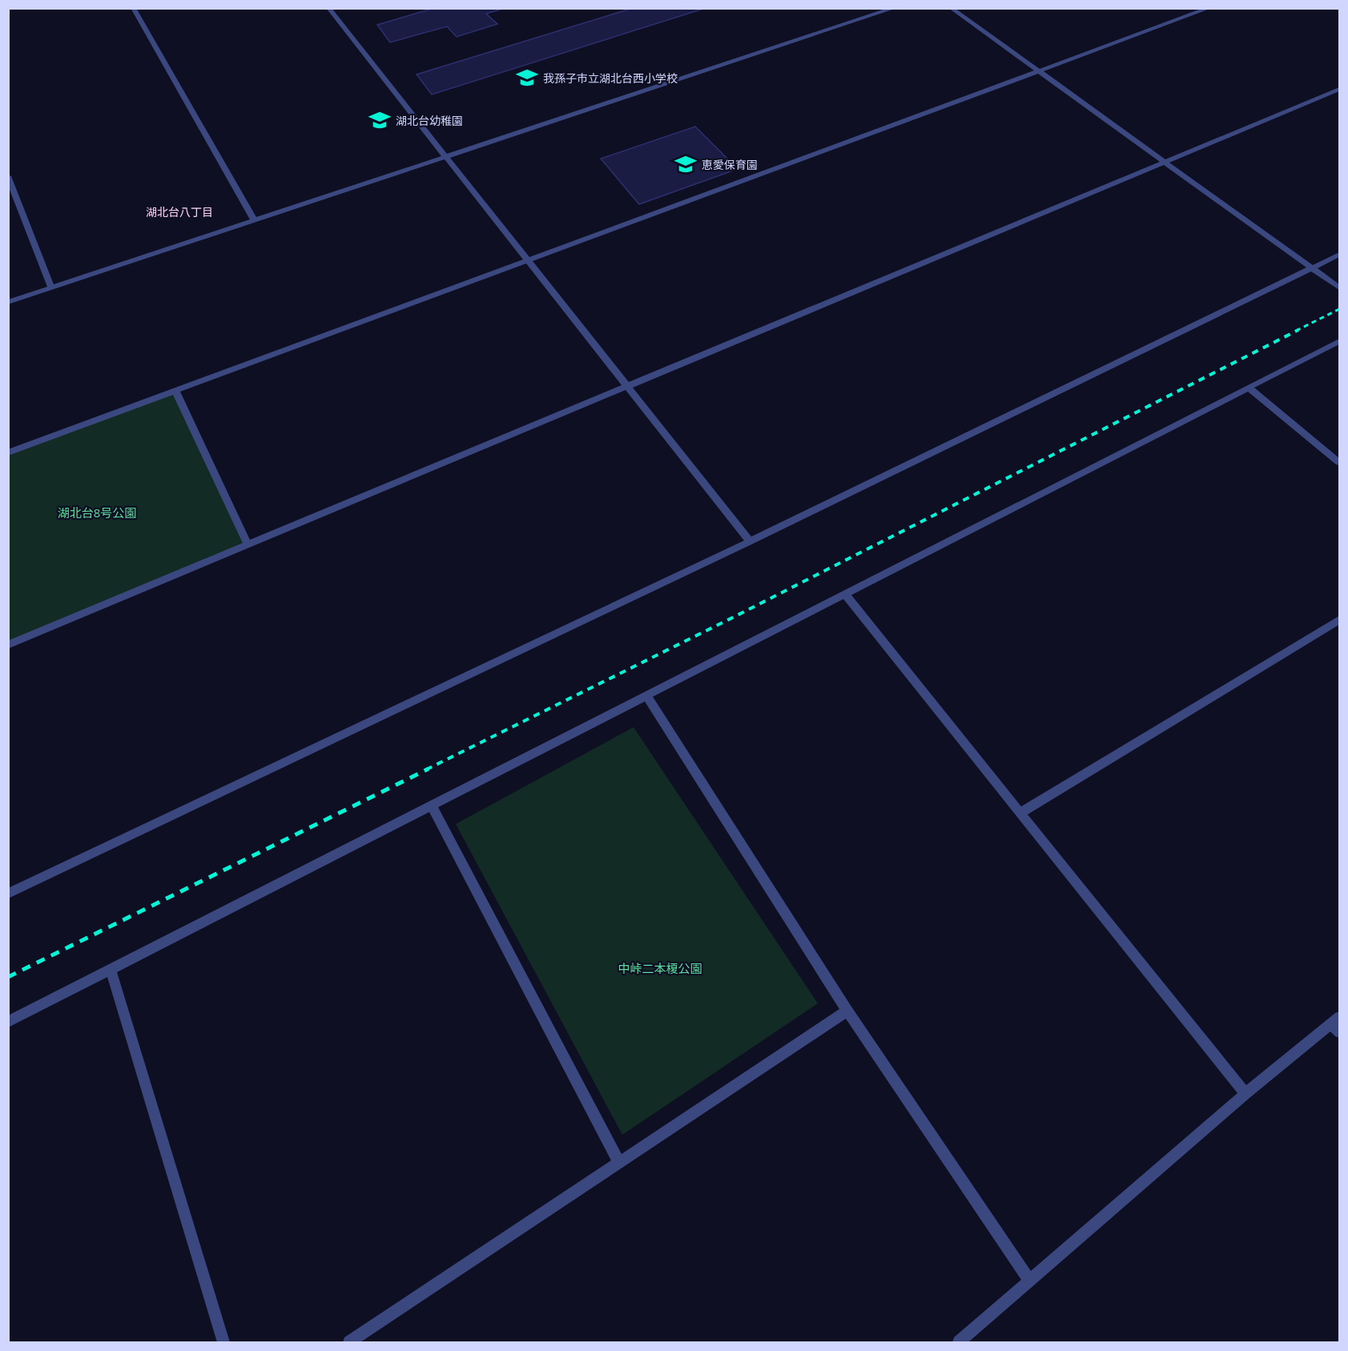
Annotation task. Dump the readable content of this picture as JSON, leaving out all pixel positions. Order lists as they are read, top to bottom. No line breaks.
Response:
{"districts":["湖北台八丁目"],"parks":["湖北台8号公園","中峠二本榎公園"],"places":{"school or university":["我孫子市立湖北台西小学校","湖北台幼稚園","恵愛保育園"]}}
